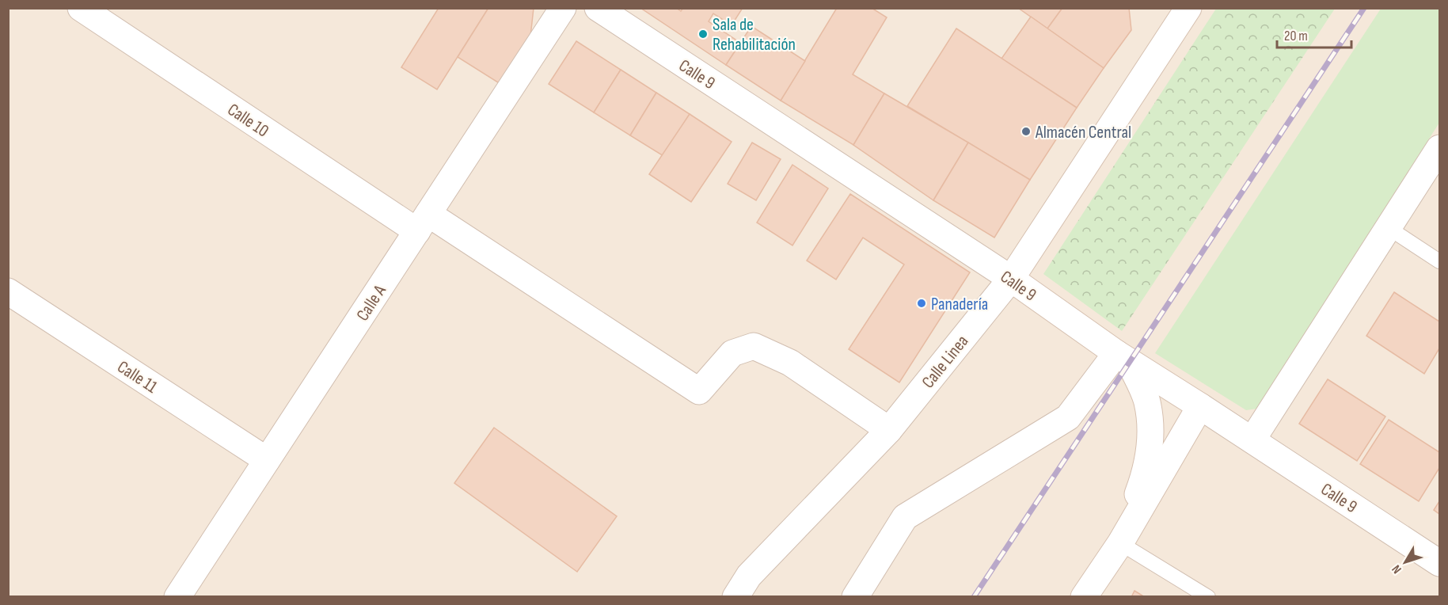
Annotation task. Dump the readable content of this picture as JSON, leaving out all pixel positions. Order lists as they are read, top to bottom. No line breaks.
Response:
{"streets":{"street":["Calle 9","Calle 10","Calle A","Calle Linea","Calle 11"]},"crossings":[["Calle 9","Calle Linea"],["Calle 10","Calle A"],["Calle 10","Calle Linea"],["Calle A","Calle 11"]],"places":["Sala de Rehabilitación","Almacén Central","Panadería"],"scale_bar":"20 m","north":"bottom left"}
